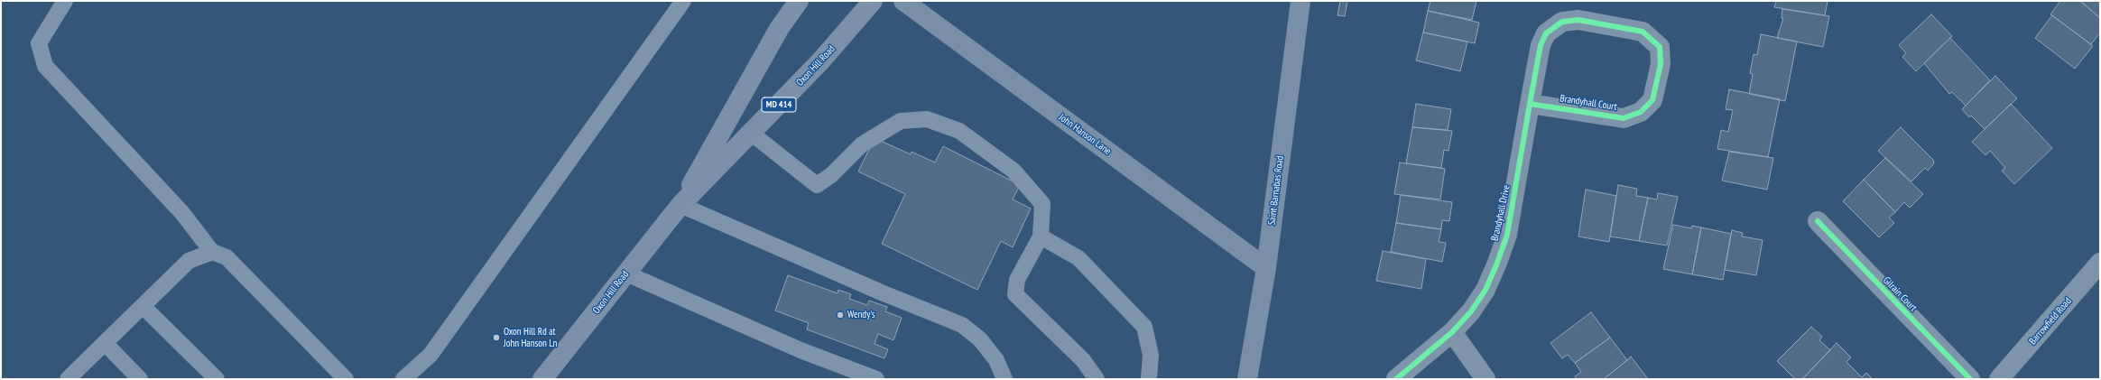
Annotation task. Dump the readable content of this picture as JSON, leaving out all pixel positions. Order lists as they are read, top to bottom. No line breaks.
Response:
{"streets":{"main road":["Oxon Hill Road","MD 414","John Hanson Lane","Saint Barnabas Road"],"street":["Brandyhall Court","Brandyhall Drive","Gilrain Court","Barrowfield Road"]},"crossings":[["Brandyhall Court","Brandyhall Drive"],["John Hanson Lane","Saint Barnabas Road"]],"places":["Wendy's","Oxon Hill Rd at John Hanson Ln"]}
